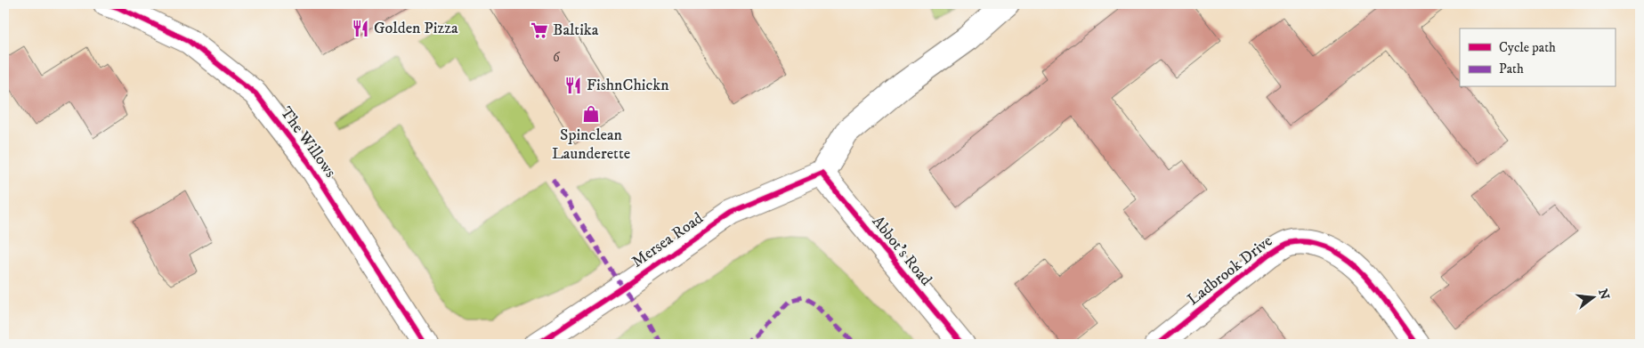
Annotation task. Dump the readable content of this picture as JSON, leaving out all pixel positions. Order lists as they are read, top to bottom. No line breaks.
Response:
{"streets":{"street":["The Willows","Mersea Road","Abbot's Road","Ladbrook Drive"]},"crossings":[["Mersea Road","Abbot's Road"]],"places":{"restaurant":["Golden Pizza","FishnChickn"],"supermarket":["Baltika"],"shop":["Spinclean Launderette"]},"house_numbers":["6"],"legend":["Cycle path","Path"],"north":"right"}
